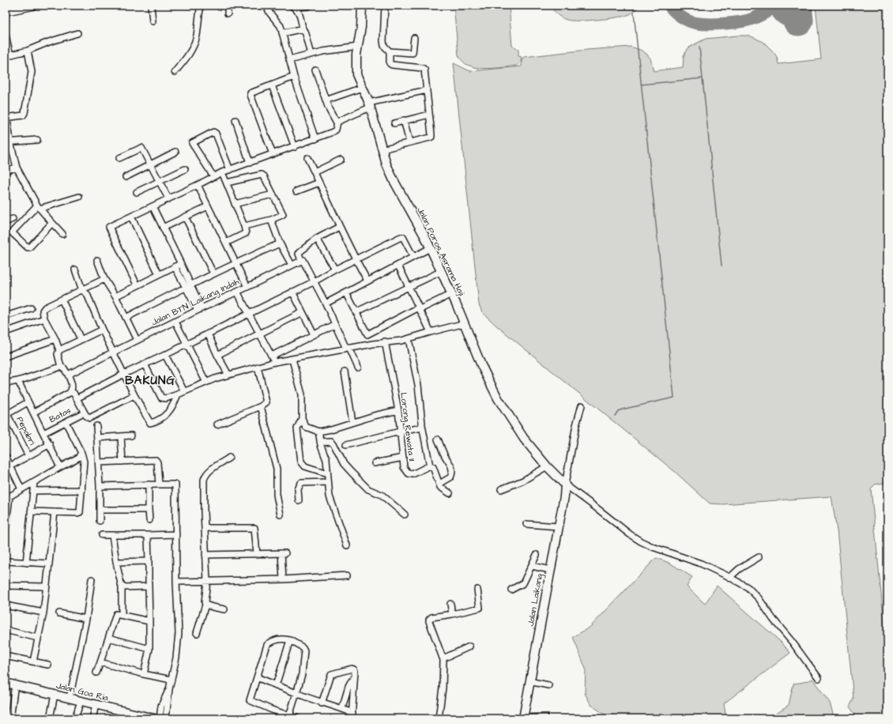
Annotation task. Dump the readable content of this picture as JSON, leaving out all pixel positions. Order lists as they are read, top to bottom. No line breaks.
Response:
{"streets":{"street":["Jalan Poros Asrama Haji","Jalan BTN Laikang Indah","Batas","Lorong Rewata II","Pepabri","Jalan Laikang","Jalan Goa Ria"]},"crossings":[["Jalan Poros Asrama Haji","Jalan Laikang"]],"districts":["BAKUNG"]}
